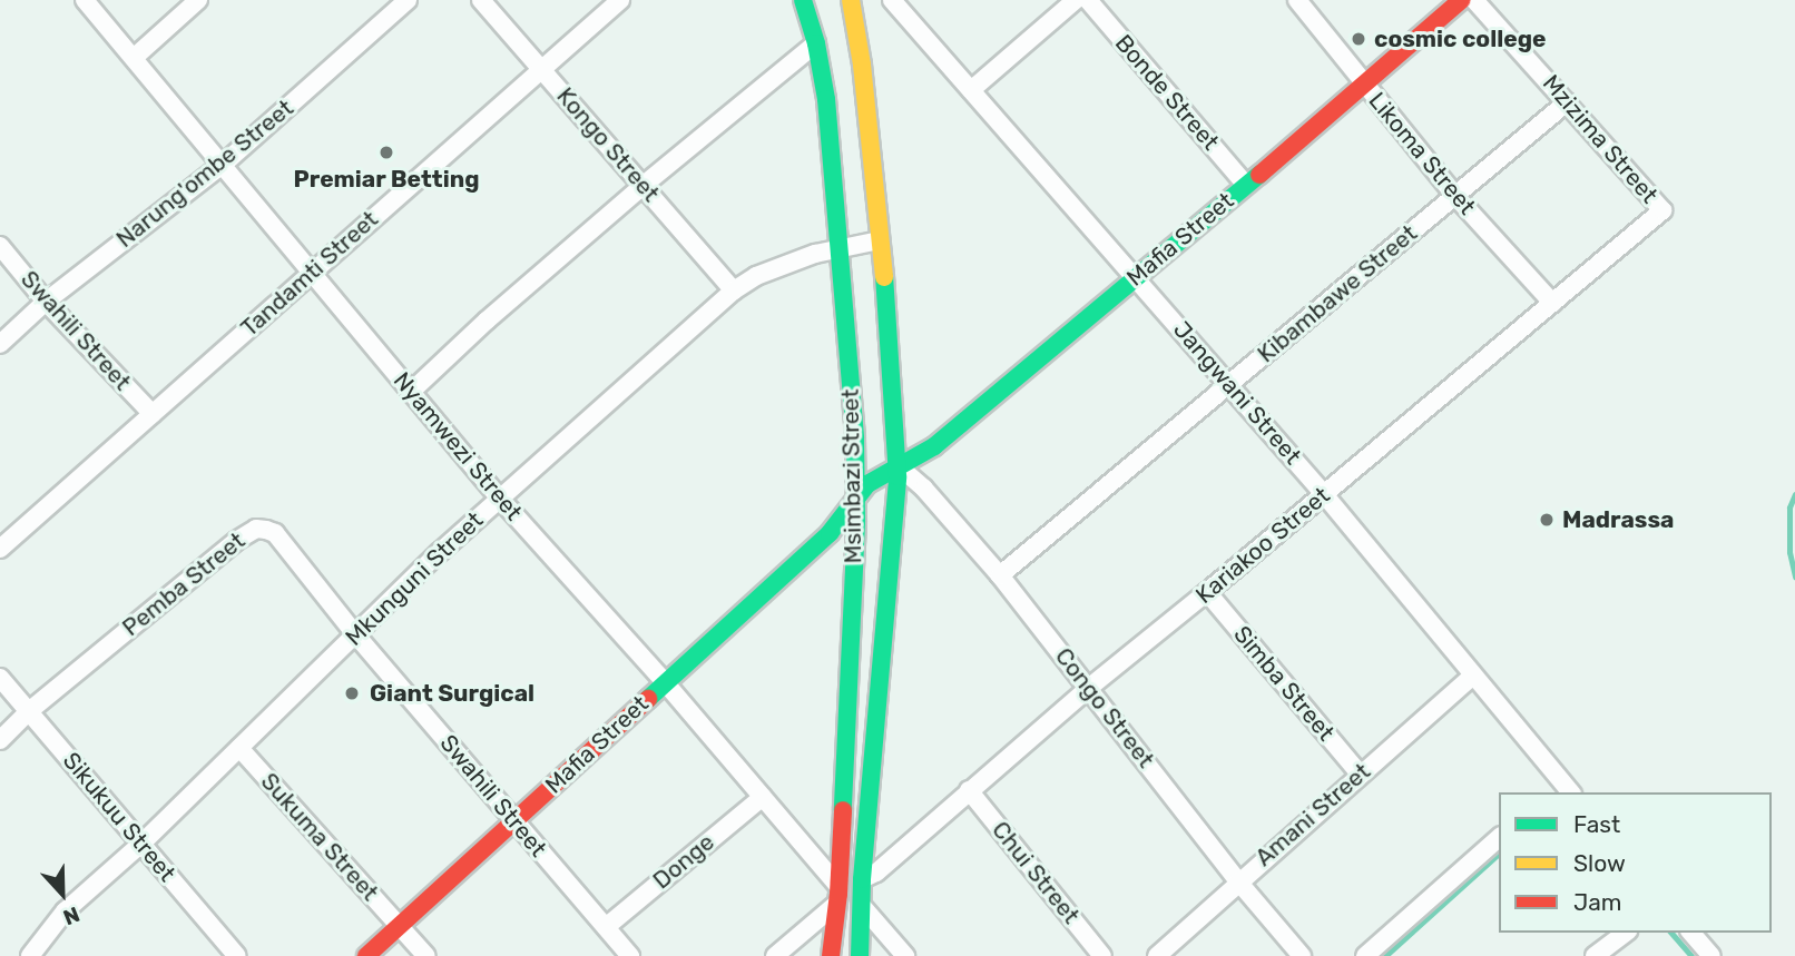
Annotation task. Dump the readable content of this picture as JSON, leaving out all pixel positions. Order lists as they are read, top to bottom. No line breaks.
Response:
{"streets":{"street":["Bonde Street","Mzizima Street","Kongo Street","Likoma Street","Narung'ombe Street","Mafia Street","Tandamti Street","Kibambawe Street","Swahili Street","Jangwani Street","Nyamwezi Street","Msimbazi Street","Kariakoo Street","Mkunguni Street","Pemba Street","Simba Street","Congo Street","Amani Street","Sikukuu Street","Sukuma Street","Donge","Chui Street"]},"crossings":[["Bonde Street","Mafia Street"],["Mzizima Street","Kibambawe Street"],["Mzizima Street","Kariakoo Street"],["Kongo Street","Tandamti Street"],["Kongo Street","Mkunguni Street"],["Likoma Street","Mafia Street"],["Likoma Street","Kibambawe Street"],["Likoma Street","Kariakoo Street"],["Narung'ombe Street","Swahili Street"],["Narung'ombe Street","Nyamwezi Street"],["Mafia Street","Swahili Street"],["Mafia Street","Jangwani Street"],["Mafia Street","Nyamwezi Street"],["Mafia Street","Msimbazi Street"],["Mafia Street","Congo Street"],["Mafia Street","Sukuma Street"],["Tandamti Street","Swahili Street"],["Tandamti Street","Nyamwezi Street"],["Kibambawe Street","Jangwani Street"],["Kibambawe Street","Congo Street"],["Swahili Street","Mkunguni Street"],["Swahili Street","Pemba Street"],["Swahili Street","Donge"],["Jangwani Street","Kariakoo Street"],["Jangwani Street","Amani Street"],["Nyamwezi Street","Msimbazi Street"],["Nyamwezi Street","Mkunguni Street"],["Nyamwezi Street","Donge"],["Msimbazi Street","Kariakoo Street"],["Msimbazi Street","Mkunguni Street"],["Msimbazi Street","Congo Street"],["Kariakoo Street","Simba Street"],["Kariakoo Street","Congo Street"],["Kariakoo Street","Chui Street"],["Mkunguni Street","Pemba Street"],["Mkunguni Street","Sikukuu Street"],["Mkunguni Street","Sukuma Street"],["Pemba Street","Sikukuu Street"],["Simba Street","Amani Street"],["Congo Street","Amani Street"]],"places":["cosmic college","Premiar Betting","Madrassa","Giant Surgical"],"legend":["Fast","Slow","Jam"],"north":"bottom"}
